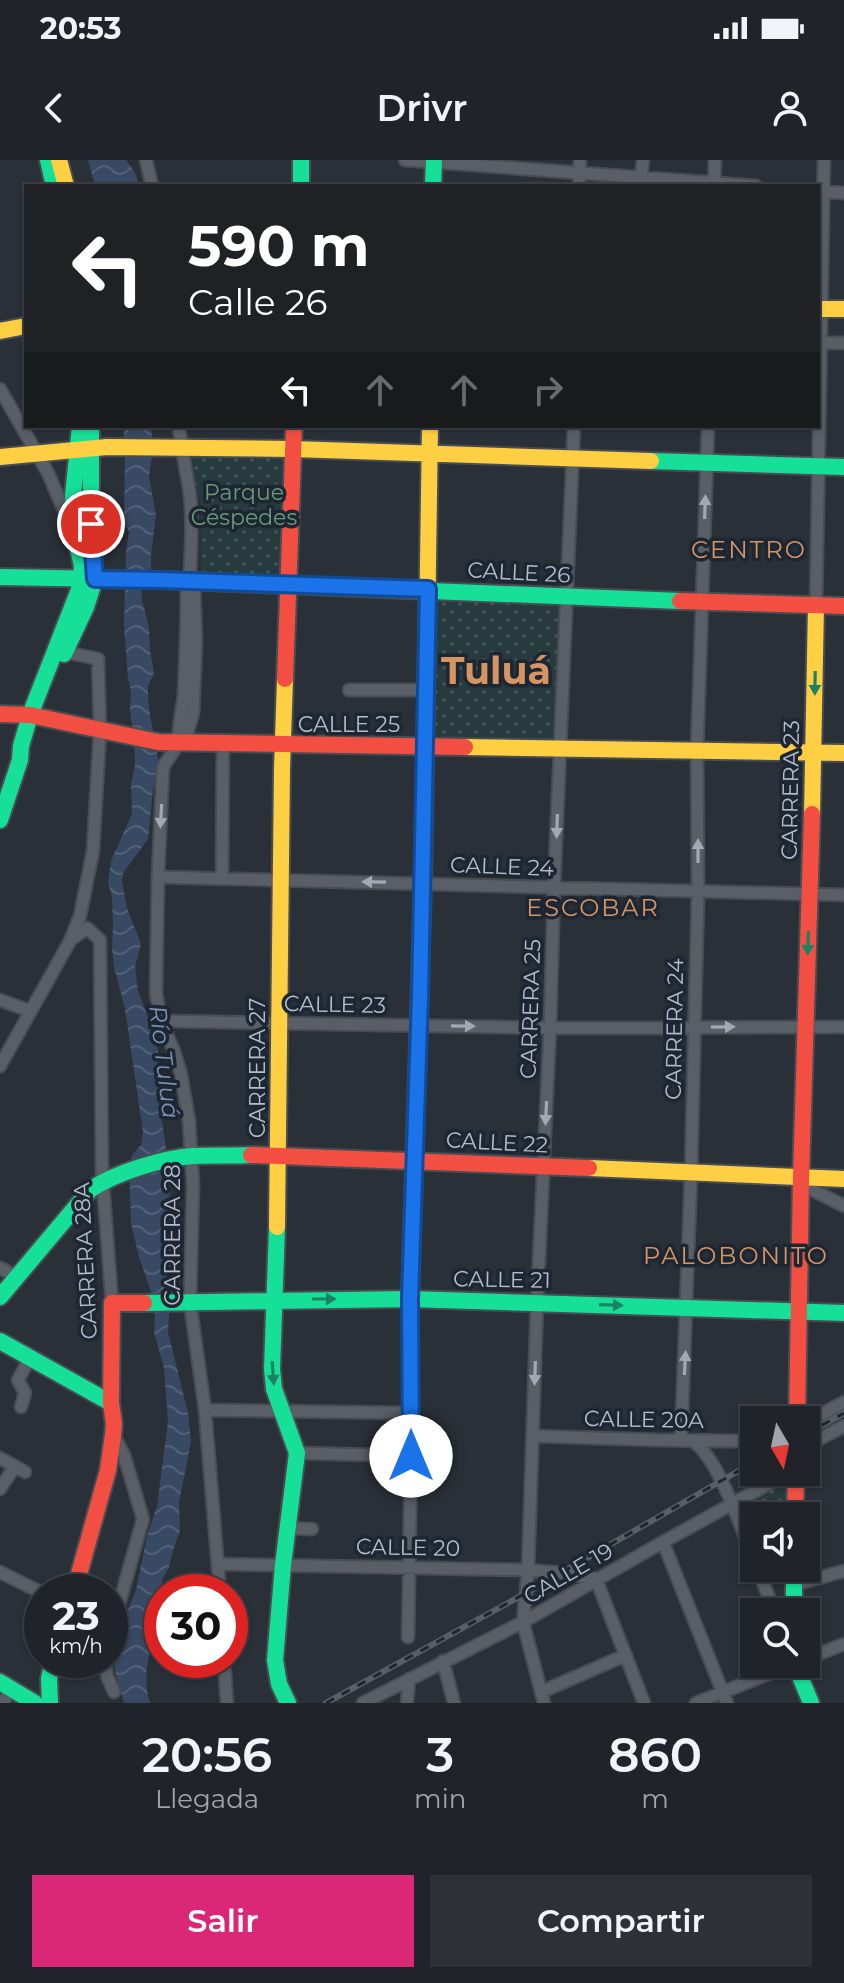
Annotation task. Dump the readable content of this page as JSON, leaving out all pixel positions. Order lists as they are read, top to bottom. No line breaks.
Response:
{"streets":{"street":["CALLE 26","CALLE 25","CARRERA 23","CALLE 24","CALLE 23","CARRERA 25","CARRERA 24","CARRERA 27","CALLE 22","CARRERA 28","CARRERA 28A","CALLE 21","CALLE 20A","CALLE 20","CALLE 19"]},"crossings":[["CALLE 26","CARRERA 23"],["CALLE 26","CARRERA 25"],["CALLE 26","CARRERA 24"],["CALLE 26","CARRERA 27"],["CALLE 26","CARRERA 28"],["CALLE 25","CARRERA 23"],["CALLE 25","CARRERA 25"],["CALLE 25","CARRERA 24"],["CALLE 25","CARRERA 27"],["CALLE 25","CARRERA 28"],["CARRERA 23","CALLE 24"],["CARRERA 23","CALLE 23"],["CARRERA 23","CALLE 22"],["CARRERA 23","CALLE 21"],["CALLE 24","CARRERA 25"],["CALLE 24","CARRERA 24"],["CALLE 24","CARRERA 27"],["CALLE 24","CARRERA 28"],["CALLE 23","CARRERA 25"],["CALLE 23","CARRERA 24"],["CALLE 23","CARRERA 27"],["CALLE 23","CARRERA 28"],["CARRERA 25","CALLE 22"],["CARRERA 25","CALLE 21"],["CARRERA 25","CALLE 20A"],["CARRERA 25","CALLE 20"],["CARRERA 25","CALLE 19"],["CARRERA 24","CALLE 22"],["CARRERA 24","CALLE 21"],["CARRERA 24","CALLE 20A"],["CARRERA 27","CALLE 22"],["CARRERA 27","CALLE 21"],["CARRERA 27","CALLE 20"],["CALLE 22","CARRERA 28"],["CALLE 22","CARRERA 28A"],["CARRERA 28","CALLE 21"],["CARRERA 28","CALLE 20"],["CARRERA 28A","CALLE 21"],["CALLE 20","CALLE 19"]],"one_way":["CALLE 23","CARRERA 24"],"districts":["CENTRO","Tuluá","ESCOBAR","PALOBONITO"],"water":["Río Tuluá"],"parks":["Parque Céspedes"],"north":"bottom","page":{"status":"20:53","header":"Drivr","turn":["590 m","Calle 26"],"speed":"23 km/h","limit":"30","eta":["20:56","Llegada","3","min","860","m"],"buttons":["Salir","Compartir"]}}
